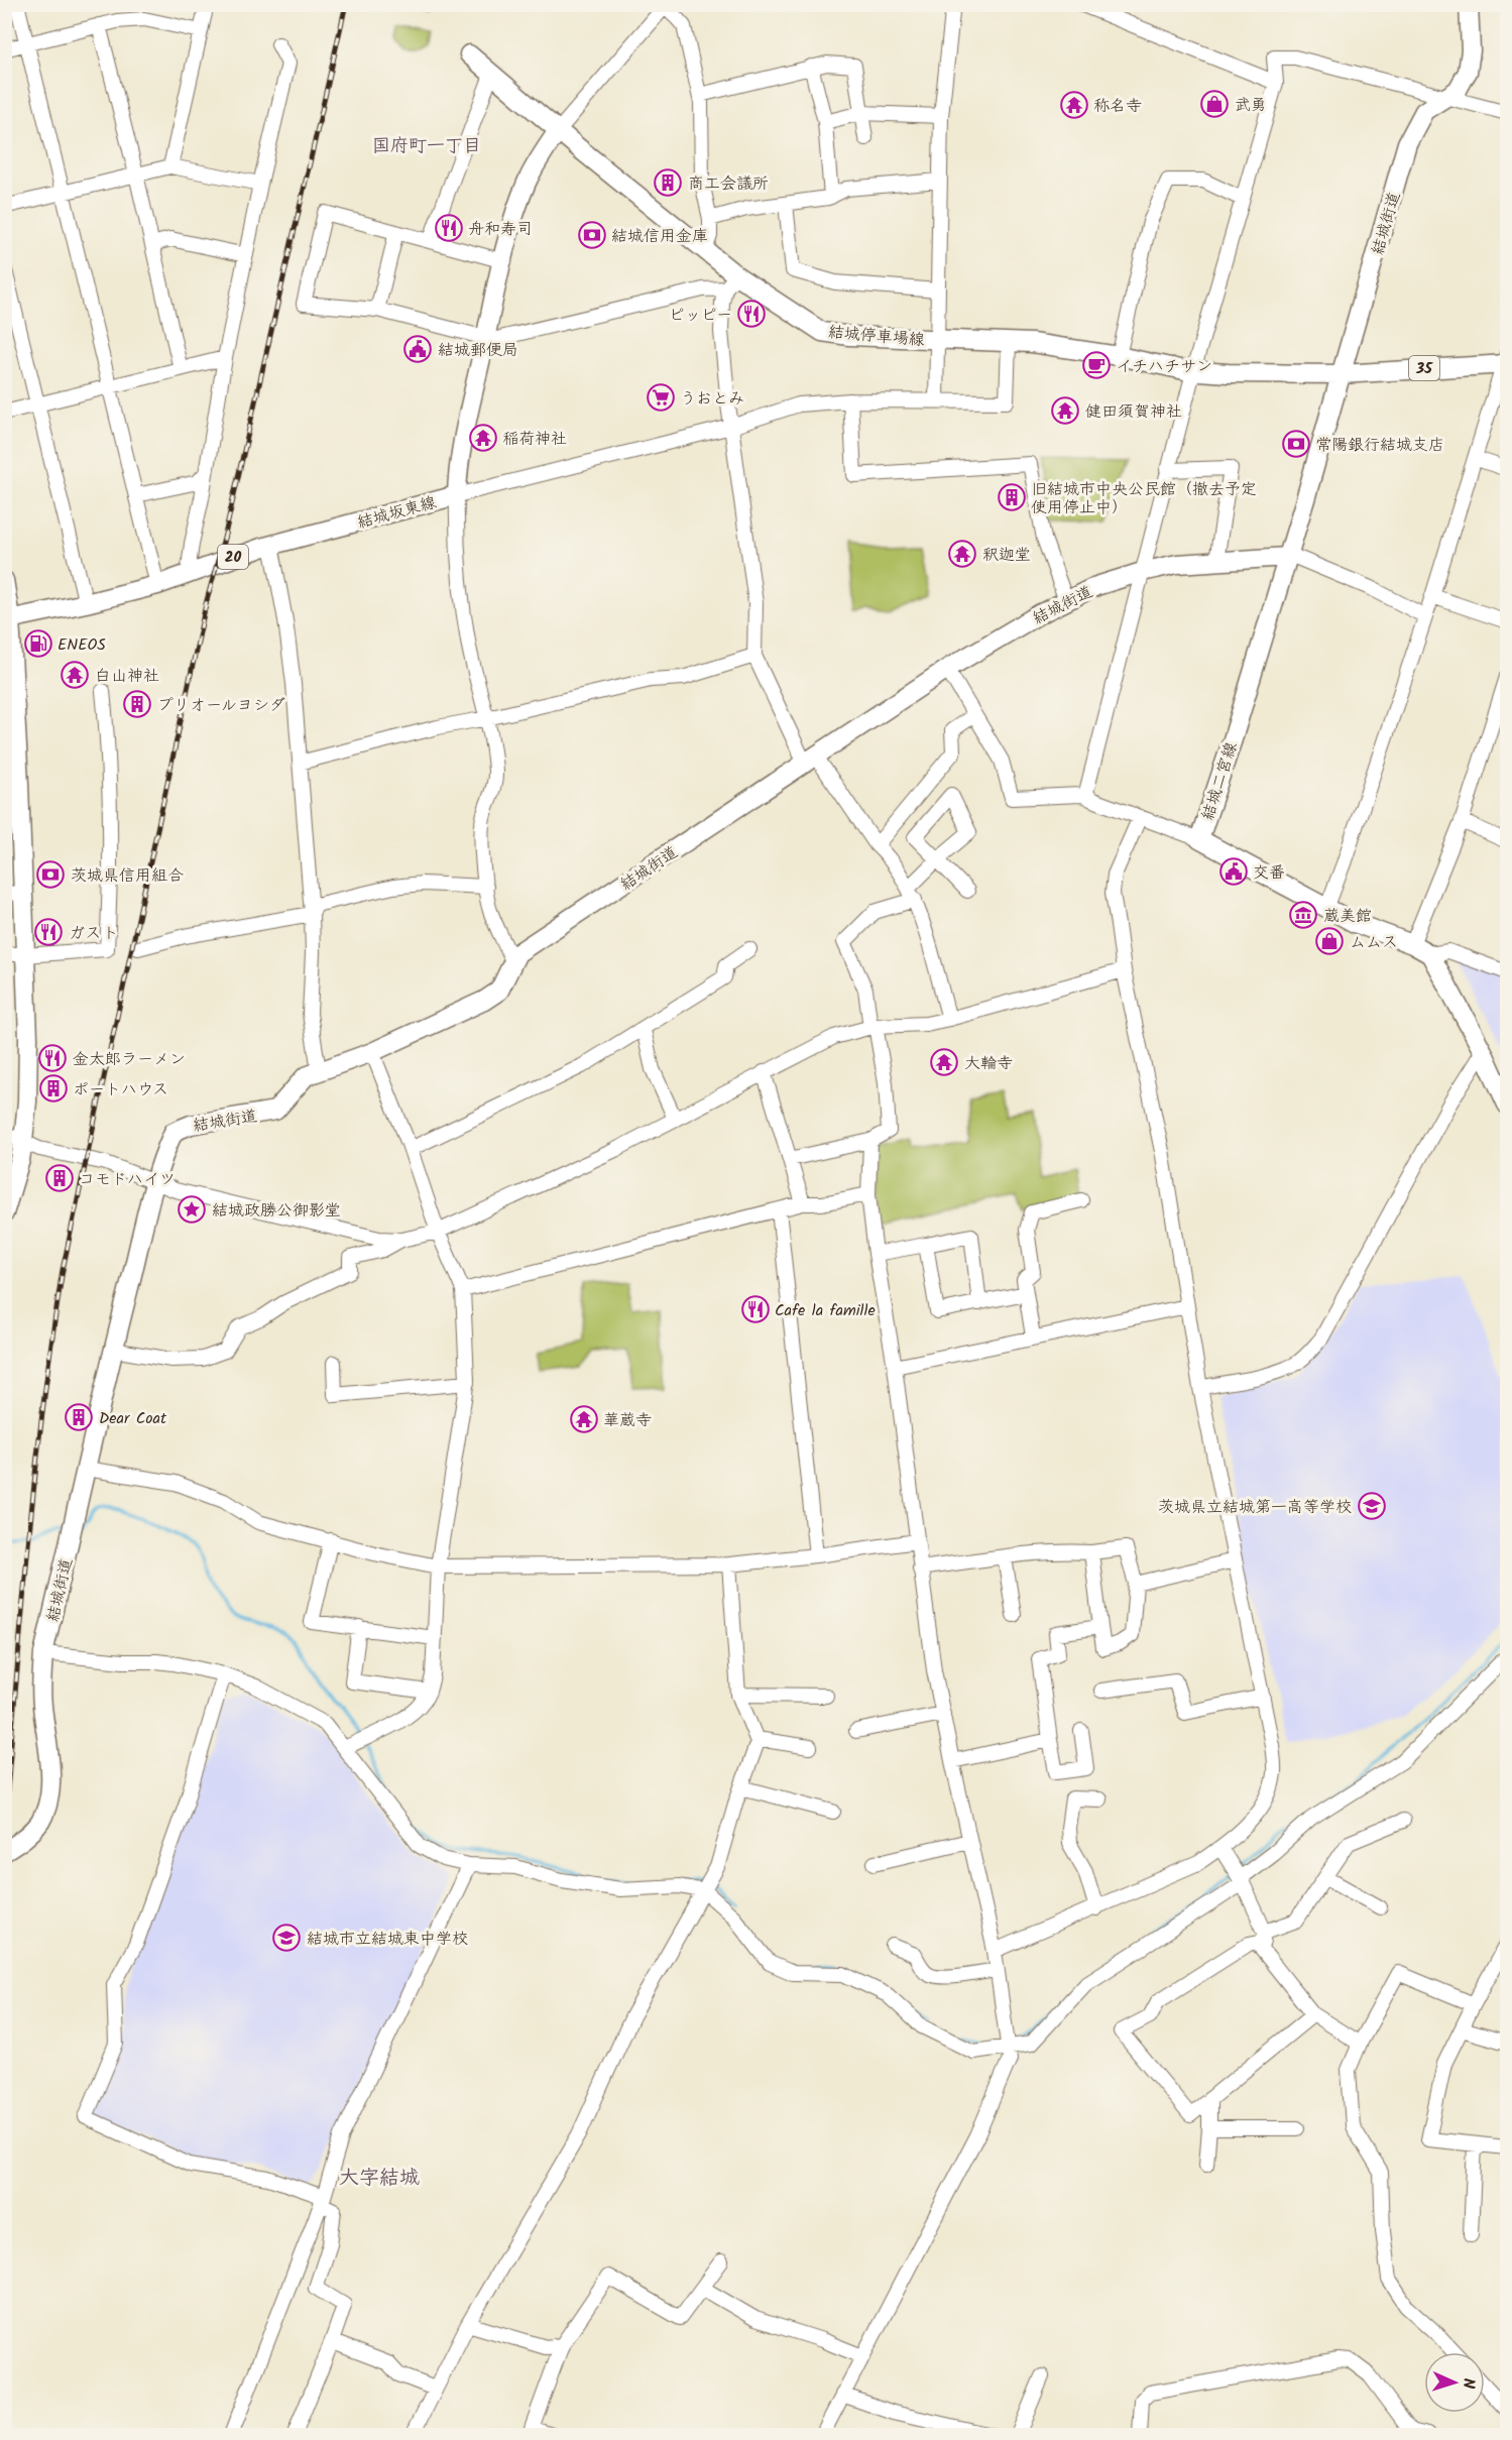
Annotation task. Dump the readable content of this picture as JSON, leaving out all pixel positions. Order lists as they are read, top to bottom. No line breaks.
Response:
{"streets":{"main road":["結城街道","結城停車場線","35","結城坂東線","20","結城二宮線"]},"crossings":[["結城街道","結城停車場線"],["結城街道","35"],["結城街道","結城二宮線"],["結城停車場線","35"],["結城停車場線","結城坂東線"]],"districts":["国府町一丁目","大字結城"],"places":{"shop":["武勇","ムムス"],"temple":["称名寺","健田須賀神社","稲荷神社","釈迦堂","白山神社","大輪寺","華蔵寺"],"building":["商工会議所","旧結城市中央公民館（撤去予定 使用停止中）","プリオールヨシダ","ポートハウス","コモドハイツ","Dear Coat"],"restaurant":["舟和寿司","ピッピー","ガスト","金太郎ラーメン","Cafe la famille"],"bank":["結城信用金庫","常陽銀行結城支店","茨城県信用組合"],"public building":["結城郵便局","交番"],"cafe":["イチハチサン"],"supermarket":["うおとみ"],"fuel station":["ENEOS"],"museum":["蔵美館"],"place":["結城政勝公御影堂"],"school or university":["茨城県立結城第一高等学校","結城市立結城東中学校"]},"north":"right"}
